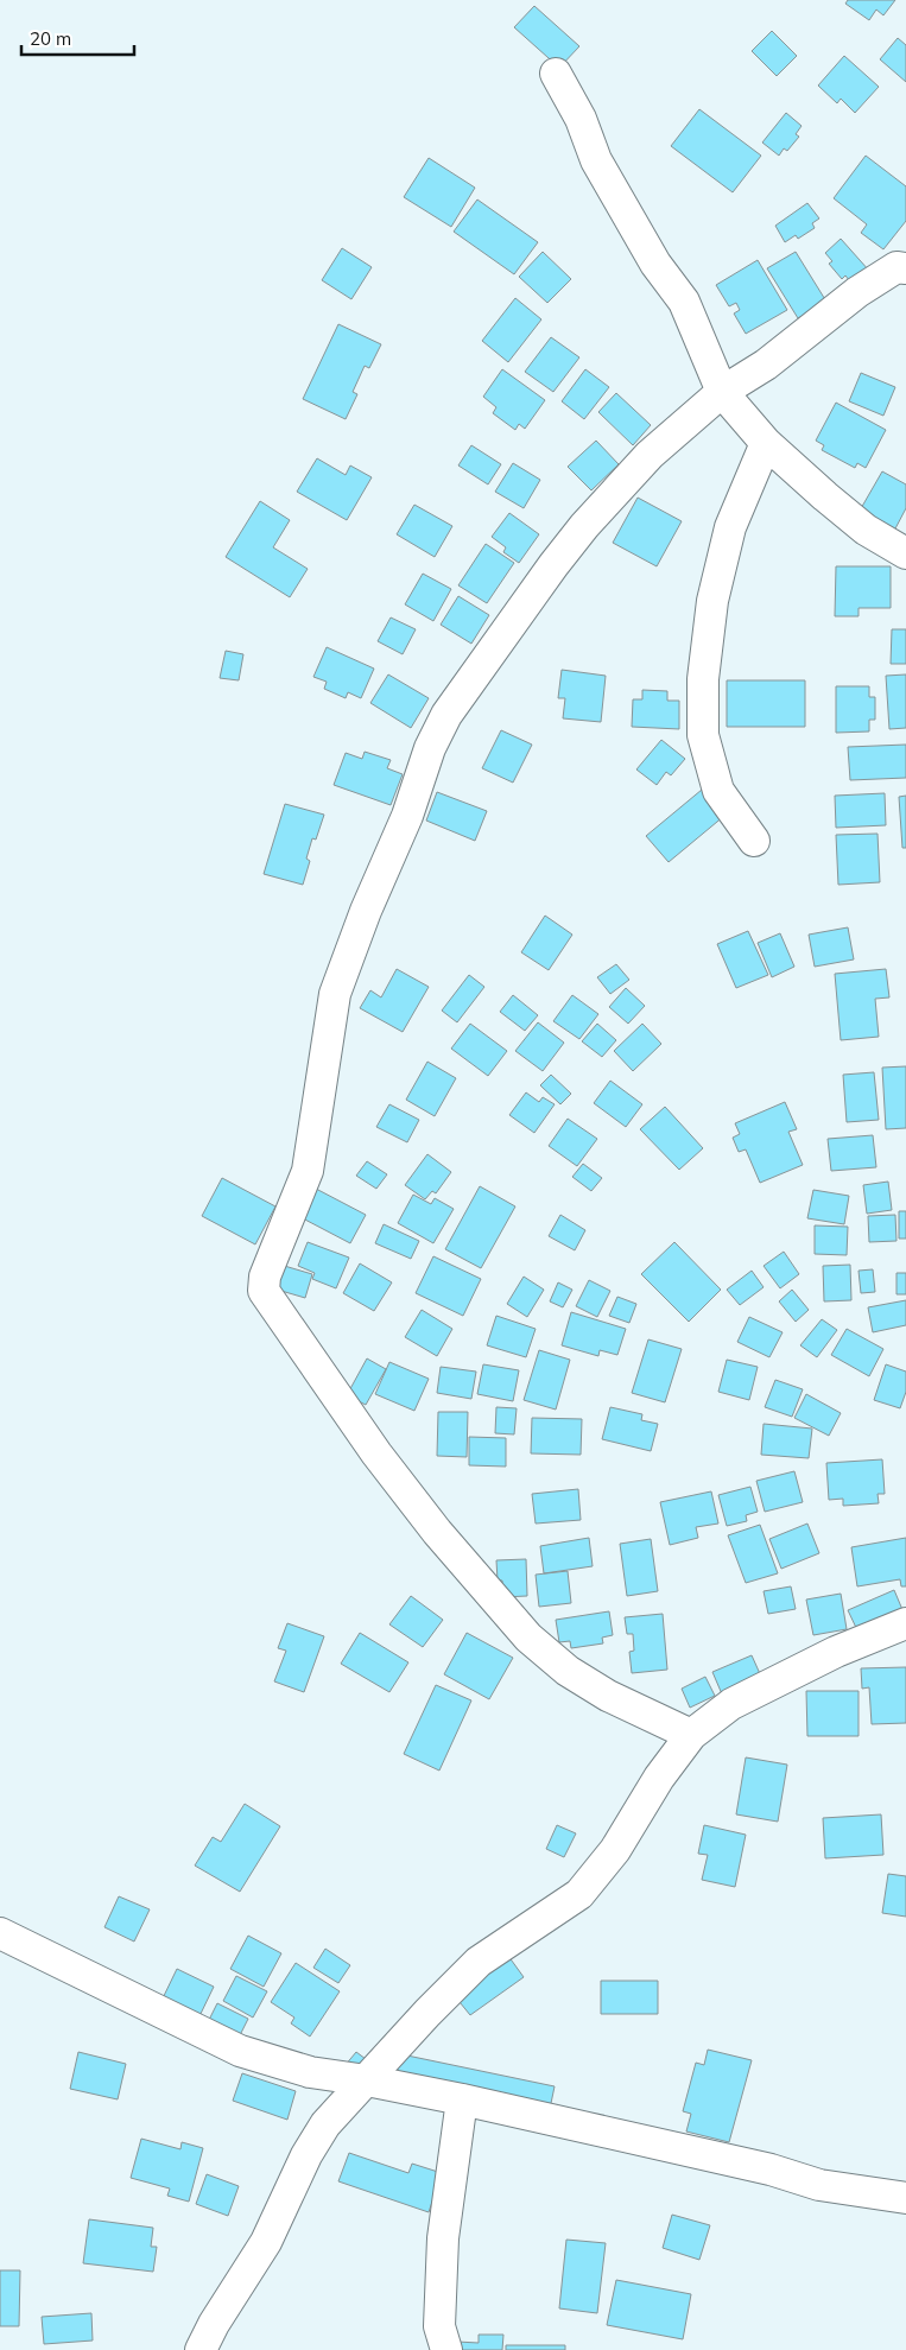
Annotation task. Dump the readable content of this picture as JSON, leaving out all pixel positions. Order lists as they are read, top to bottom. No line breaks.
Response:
{"scale_bar":"20 m"}
